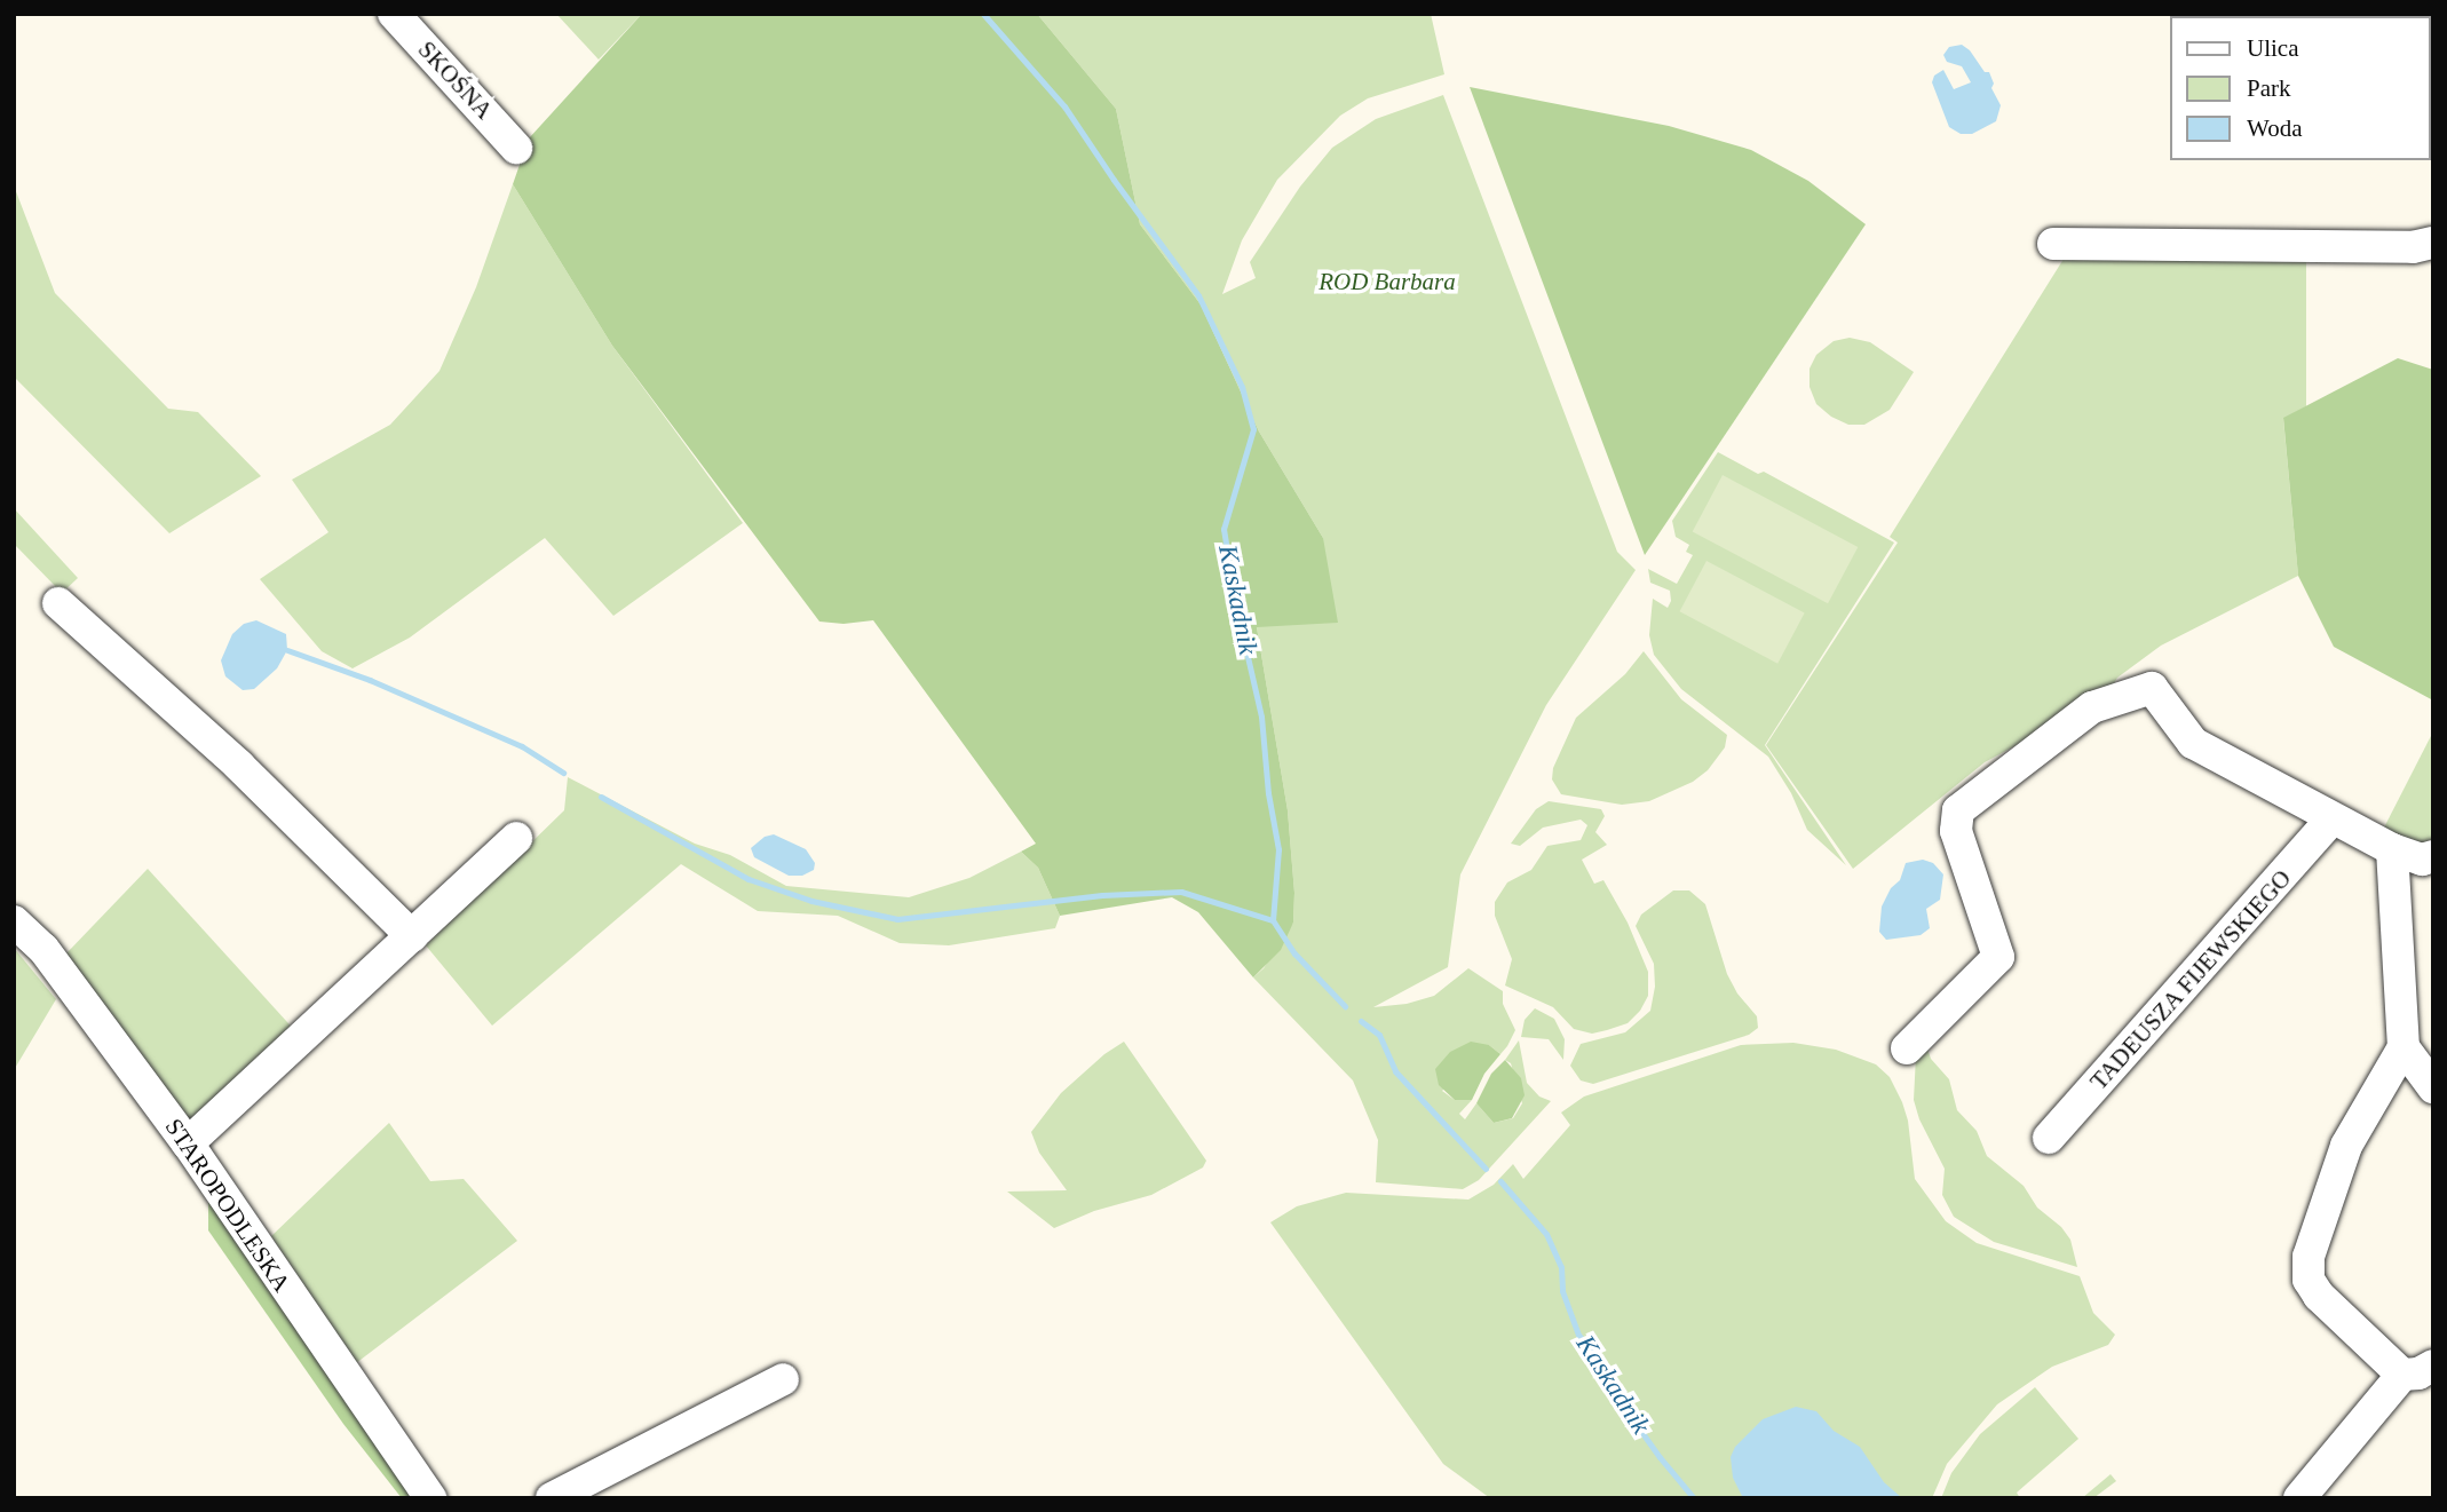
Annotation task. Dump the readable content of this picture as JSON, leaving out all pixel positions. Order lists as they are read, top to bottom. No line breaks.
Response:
{"streets":{"street":["SKOŚNA","TADEUSZA FIJEWSKIEGO","STAROPODLESKA"]},"water":["Kaskadnik"],"parks":["ROD Barbara"],"legend":["Ulica","Park","Woda"]}
